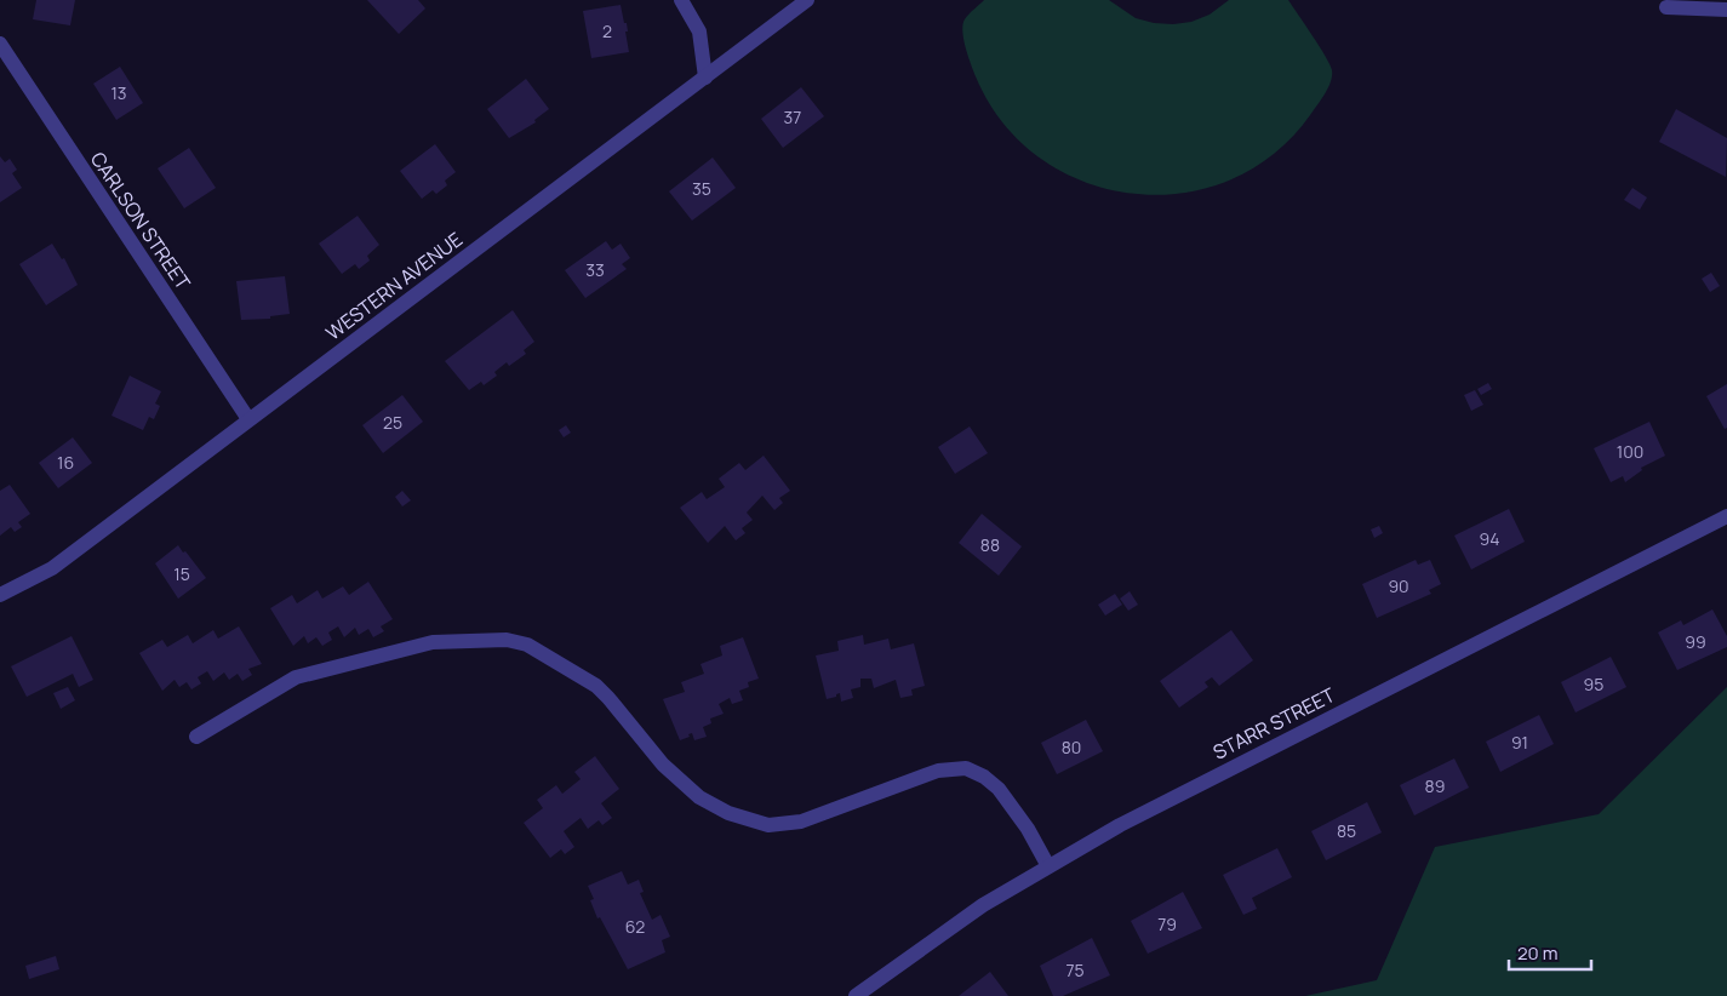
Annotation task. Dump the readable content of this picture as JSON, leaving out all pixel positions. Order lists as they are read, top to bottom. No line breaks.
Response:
{"streets":{"street":["CARLSON STREET","WESTERN AVENUE","STARR STREET"]},"crossings":[["CARLSON STREET","WESTERN AVENUE"]],"house_numbers":["2","13","37","35","33","25","100","16","94","88","15","90","99","95","91","80","89","85","79","62","75"],"scale_bar":"20 m"}
